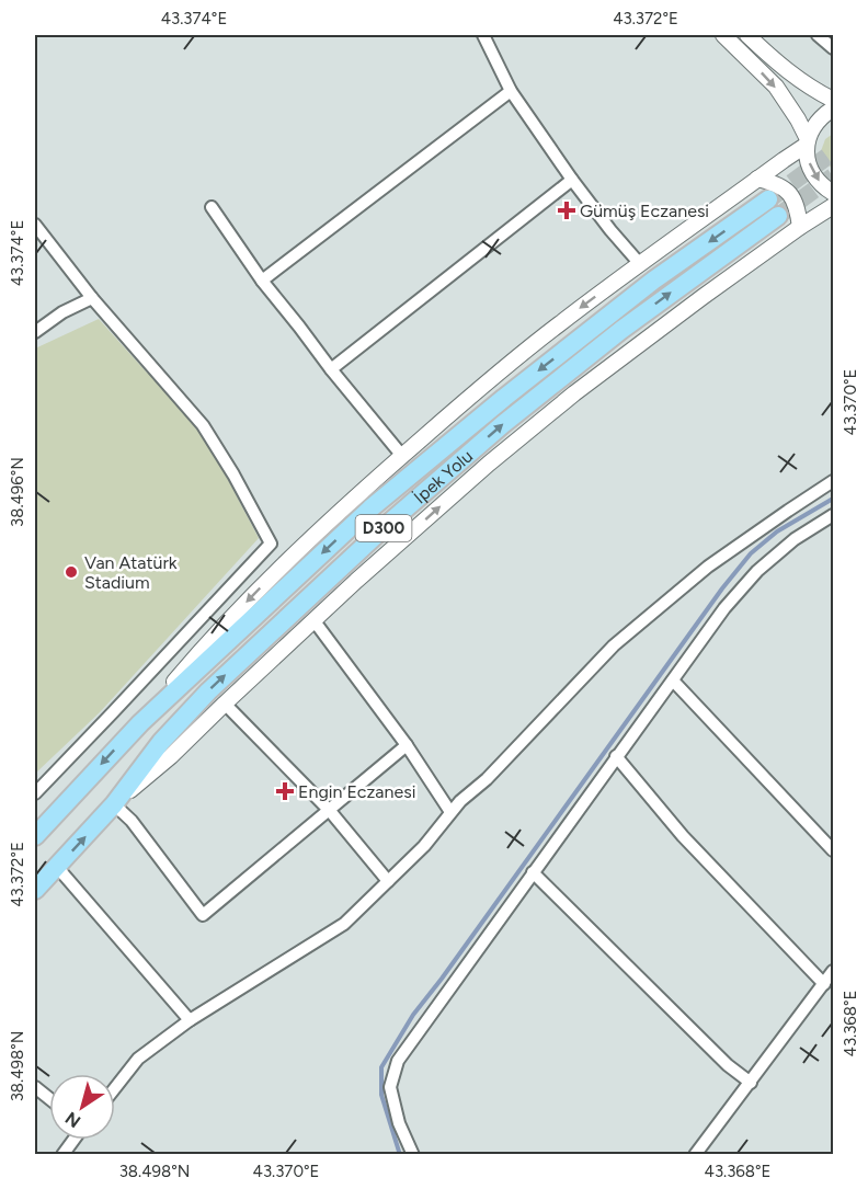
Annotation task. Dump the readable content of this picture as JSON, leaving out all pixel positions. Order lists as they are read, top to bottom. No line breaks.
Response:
{"streets":{"highway":["İpek Yolu","D300"]},"places":{"health":["Gümüş Eczanesi","Engin Eczanesi"],"other":["Van Atatürk Stadium"]},"north":"bottom left","coordinates":["43.374°E","43.372°E","43.370°E","38.496°N","43.368°E","38.498°N"]}
